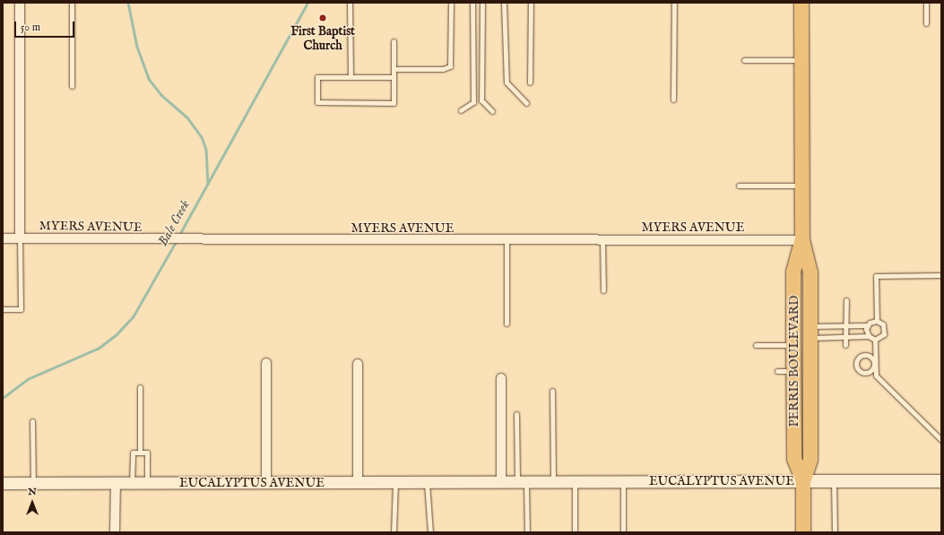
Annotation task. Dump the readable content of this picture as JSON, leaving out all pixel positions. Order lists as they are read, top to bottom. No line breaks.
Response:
{"streets":{"main road":["PERRIS BOULEVARD","EUCALYPTUS AVENUE"],"street":["MYERS AVENUE"]},"crossings":[["MYERS AVENUE","PERRIS BOULEVARD"],["PERRIS BOULEVARD","EUCALYPTUS AVENUE"]],"water":["Bale Creek"],"places":["First Baptist Church"],"scale_bar":"50 m","north":"top"}
